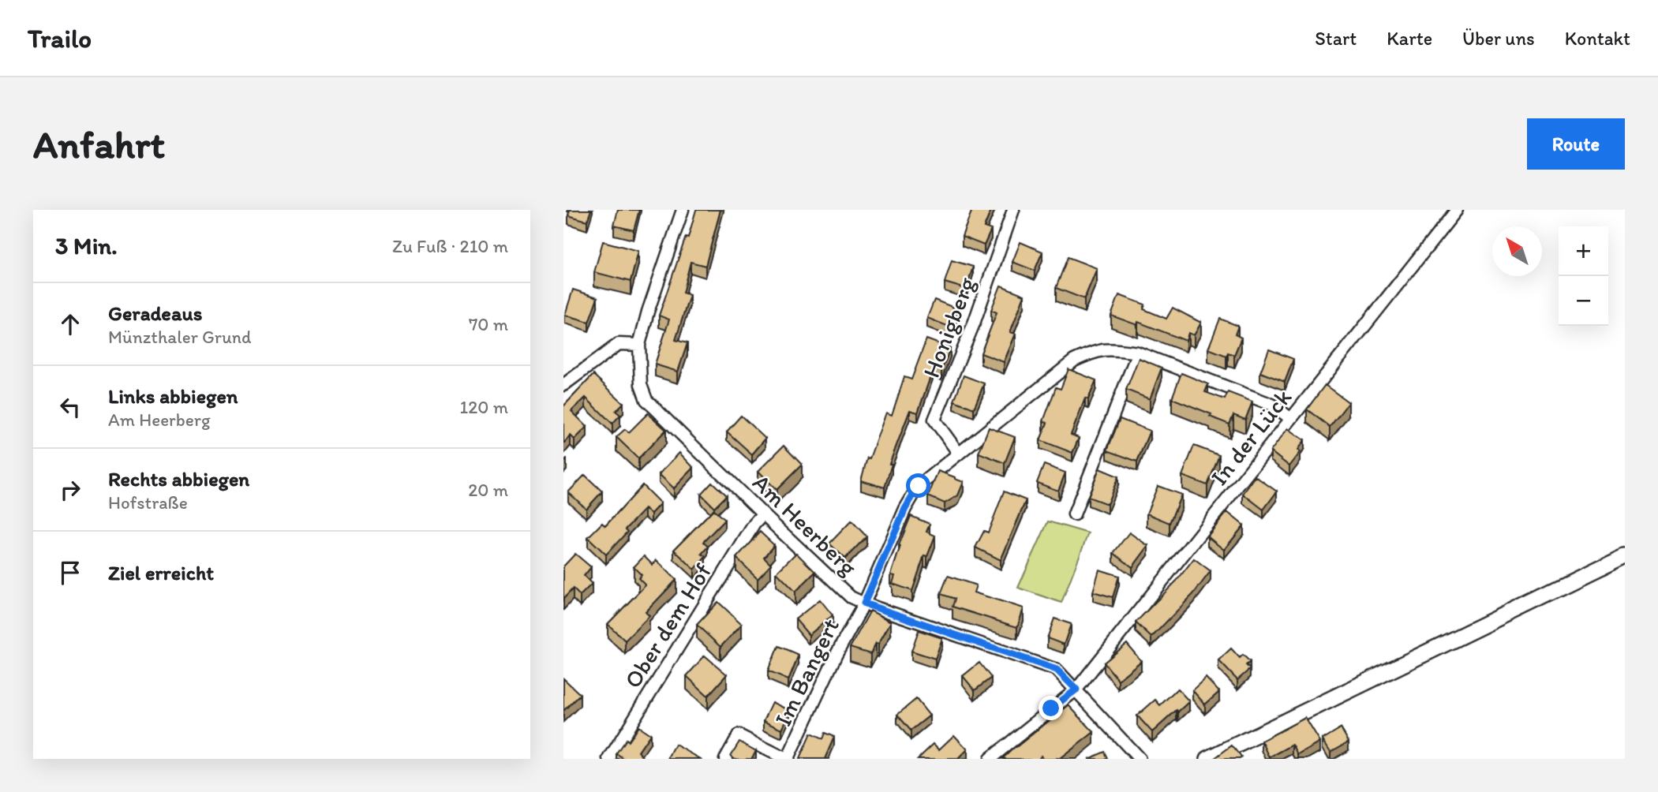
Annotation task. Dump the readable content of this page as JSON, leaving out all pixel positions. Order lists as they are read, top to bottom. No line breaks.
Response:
{"streets":{"street":["Honigberg","In der Lück","Am Heerberg","Ober dem Hof","Im Bangert"]},"crossings":[["Honigberg","Im Bangert"],["In der Lück","Am Heerberg"],["In der Lück","Im Bangert"],["Am Heerberg","Ober dem Hof"],["Am Heerberg","Im Bangert"]],"north":"top left","page":{"header":"Trailo","nav":["Start","Karte","Über uns","Kontakt"],"buttons":"Route","title":"Anfahrt","heading":["3 Min.","Zu Fuß · 210 m"],"map_buttons":["+","−"],"list":[["Geradeaus","Münzthaler Grund","70 m"],["Links abbiegen","Am Heerberg","120 m"],["Rechts abbiegen","Hofstraße","20 m"],"Ziel erreicht"]}}
